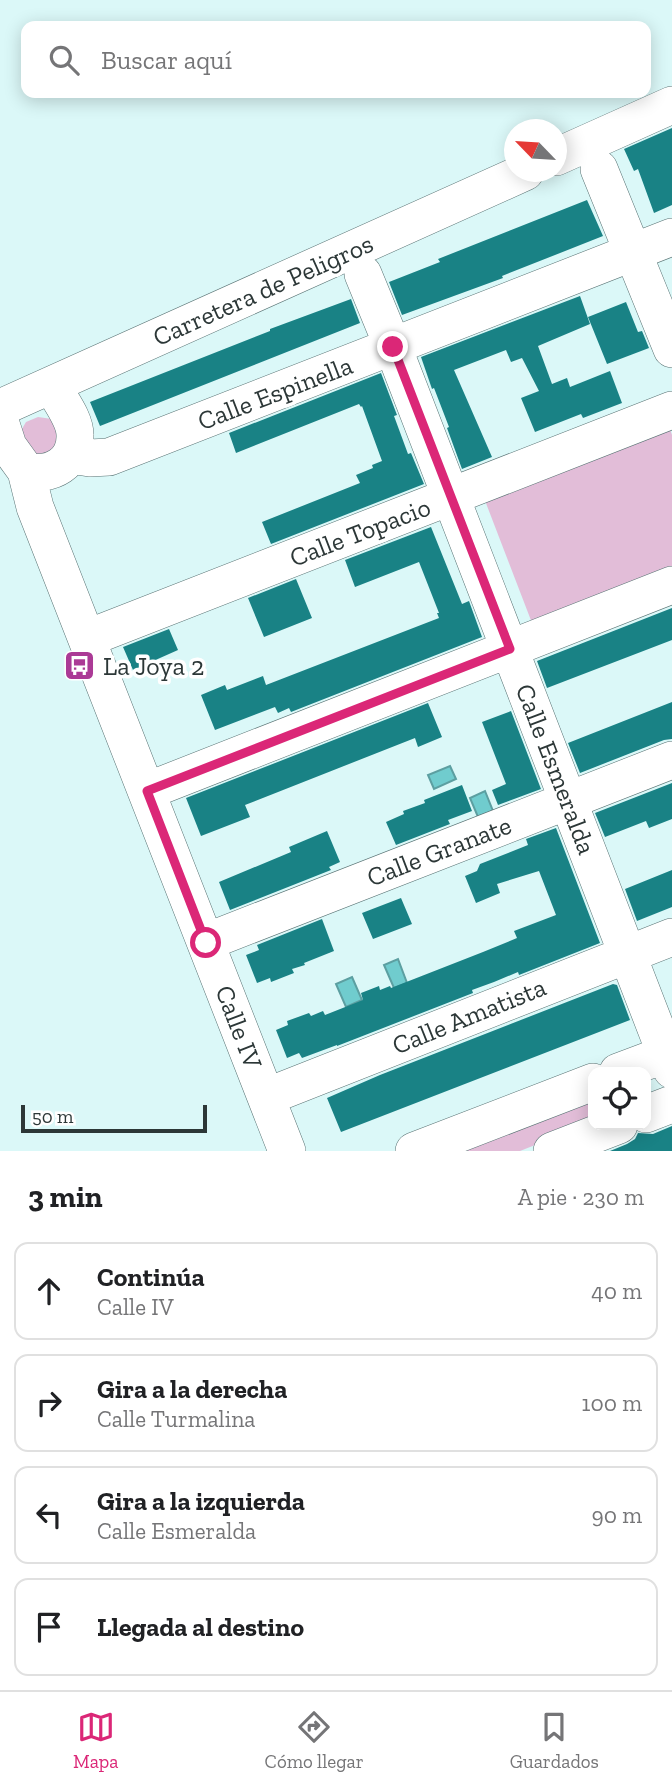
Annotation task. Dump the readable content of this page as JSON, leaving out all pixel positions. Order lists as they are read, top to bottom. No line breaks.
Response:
{"streets":{"street":["Carretera de Peligros","Calle Espinella","Calle Topacio","Calle Esmeralda","Calle Granate","Calle Amatista","Calle IV"]},"crossings":[["Calle Espinella","Calle Esmeralda"],["Calle Topacio","Calle Esmeralda"],["Calle Topacio","Calle IV"],["Calle Esmeralda","Calle Granate"],["Calle Esmeralda","Calle Amatista"],["Calle Granate","Calle IV"],["Calle Amatista","Calle IV"]],"places":{"bus stop":["La Joya 2"]},"scale_bar":"50 m","north":"top left","page":{"search":"Buscar aquí","scale":"50 m","heading":["3 min","A pie · 230 m"],"list":[["Continúa","Calle IV","40 m"],["Gira a la derecha","Calle Turmalina","100 m"],["Gira a la izquierda","Calle Esmeralda","90 m"],"Llegada al destino"],"nav":["Mapa","Cómo llegar","Guardados"]}}
